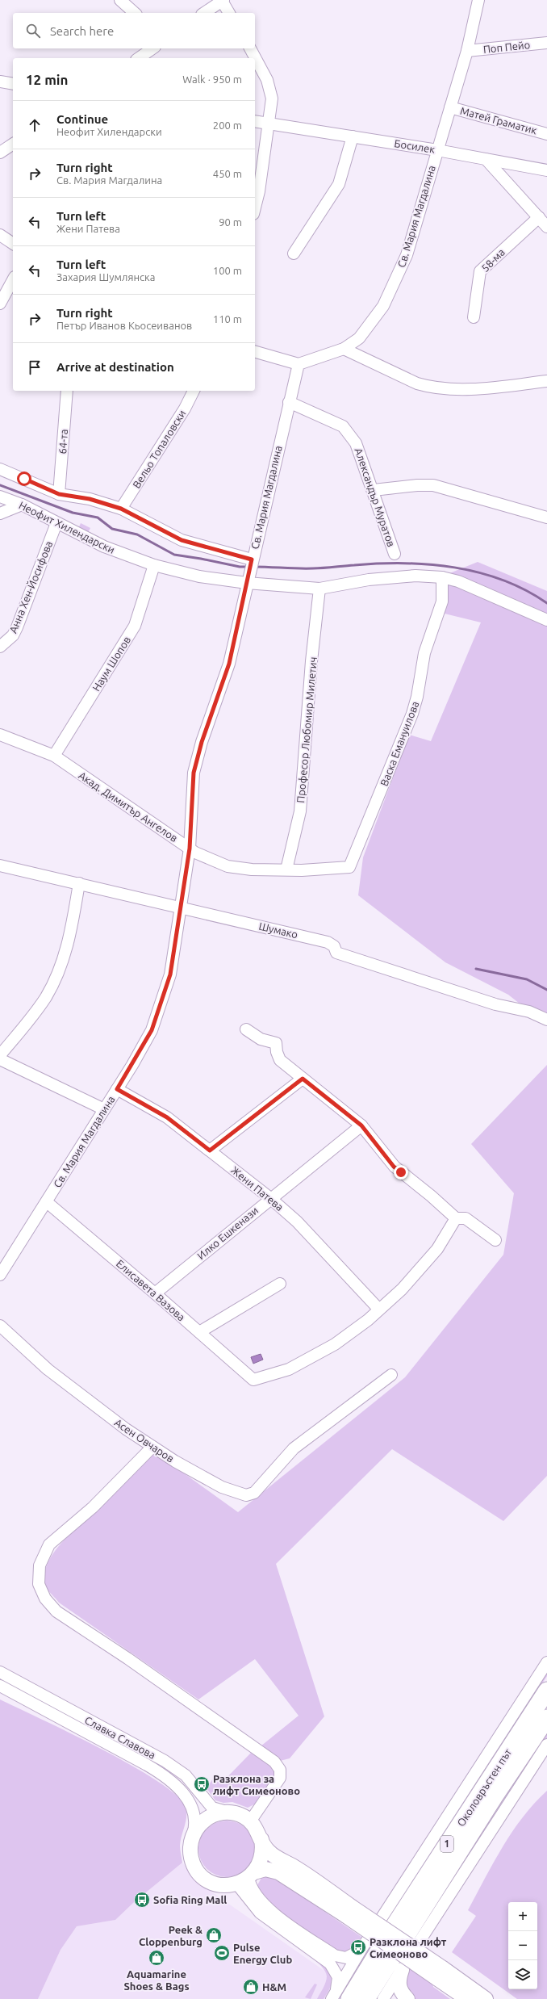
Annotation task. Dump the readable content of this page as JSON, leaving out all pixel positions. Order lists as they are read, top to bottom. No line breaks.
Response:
{"streets":{"highway":["Околовръстен път","1"],"street":["Поп Пейо","Матей Граматик","Босилек","Св. Мария Магдалина","58-ма","64-та","Вельо Топаловски","Александър Муратов","Неофит Хилендарски","Анна Хен-Йосифова","Наум Шопов","Професор Любомир Милетич","Васка Емануилова","Акад. Димитър Ангелов","Шумако","Жени Патева","Илко Ешкенази","Елисавета Вазова","Асен Овчаров","Славка Славова"]},"crossings":[["Поп Пейо","Св. Мария Магдалина"],["Матей Граматик","Св. Мария Магдалина"],["Босилек","Св. Мария Магдалина"],["Св. Мария Магдалина","Александър Муратов"],["Св. Мария Магдалина","Неофит Хилендарски"],["Св. Мария Магдалина","Акад. Димитър Ангелов"],["Св. Мария Магдалина","Шумако"],["Св. Мария Магдалина","Жени Патева"],["Св. Мария Магдалина","Елисавета Вазова"],["Неофит Хилендарски","Анна Хен-Йосифова"],["Неофит Хилендарски","Наум Шопов"],["Неофит Хилендарски","Професор Любомир Милетич"],["Неофит Хилендарски","Васка Емануилова"],["Наум Шопов","Акад. Димитър Ангелов"],["Професор Любомир Милетич","Акад. Димитър Ангелов"],["Васка Емануилова","Акад. Димитър Ангелов"],["Жени Патева","Илко Ешкенази"],["Жени Патева","Елисавета Вазова"],["Илко Ешкенази","Елисавета Вазова"]],"places":{"bus stop":["Разклона за лифт Симеоново","Sofia Ring Mall","Разклона лифт Симеоново"],"shop":["Peek & Cloppenburg","Aquamarine Shoes & Bags","H&M"],"sports":["Pulse Energy Club"]},"page":{"search":"Search here","heading":["12 min","Walk · 950 m"],"list":[["Continue","Неофит Хилендарски","200 m"],["Turn right","Св. Мария Магдалина","450 m"],["Turn left","Жени Патева","90 m"],["Turn left","Захария Шумлянска","100 m"],["Turn right","Петър Иванов Кьосеиванов","110 m"],"Arrive at destination"],"map_buttons":["+","−"]}}
